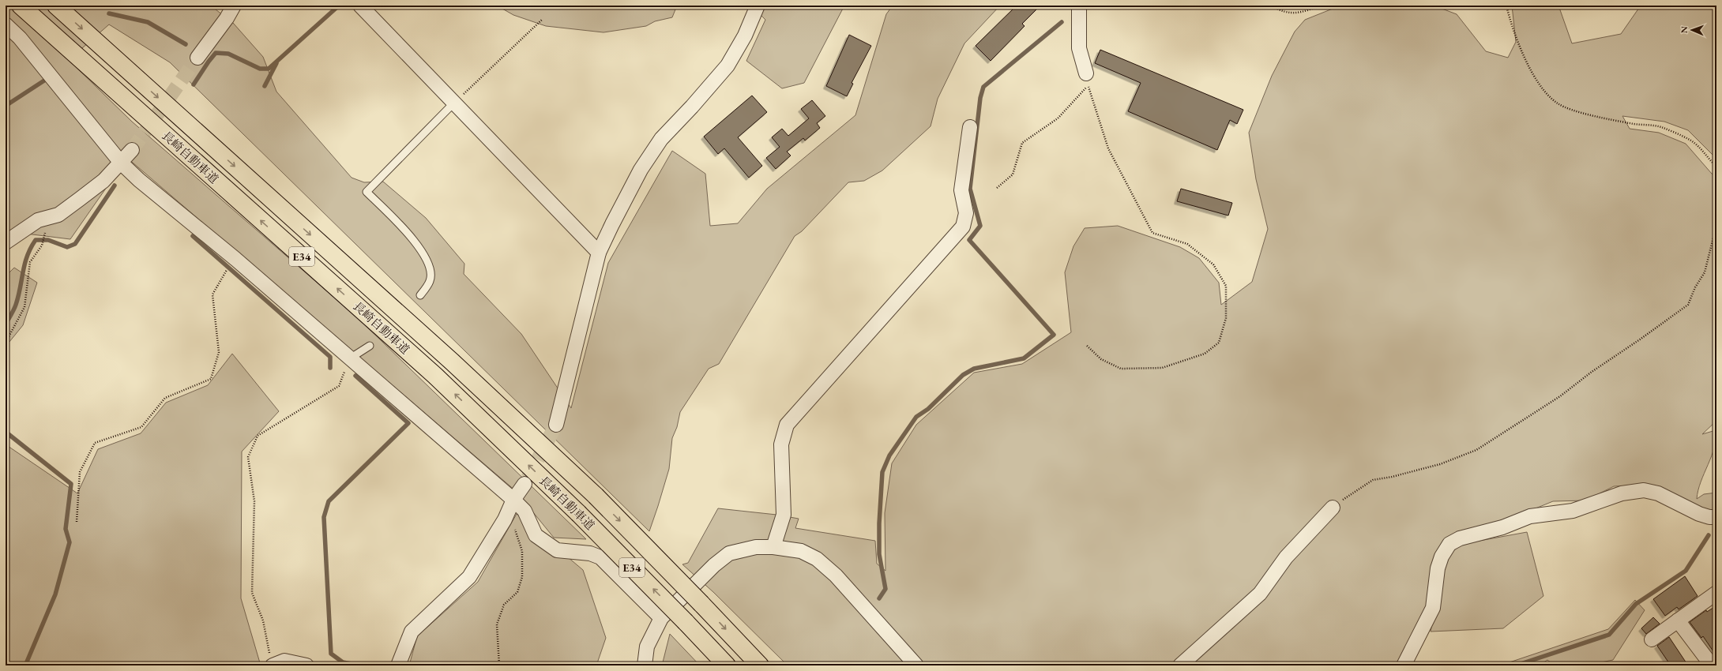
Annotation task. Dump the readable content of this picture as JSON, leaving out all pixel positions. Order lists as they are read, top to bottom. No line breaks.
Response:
{"streets":{"highway":["長崎自動車道","E34"]},"north":"left"}
